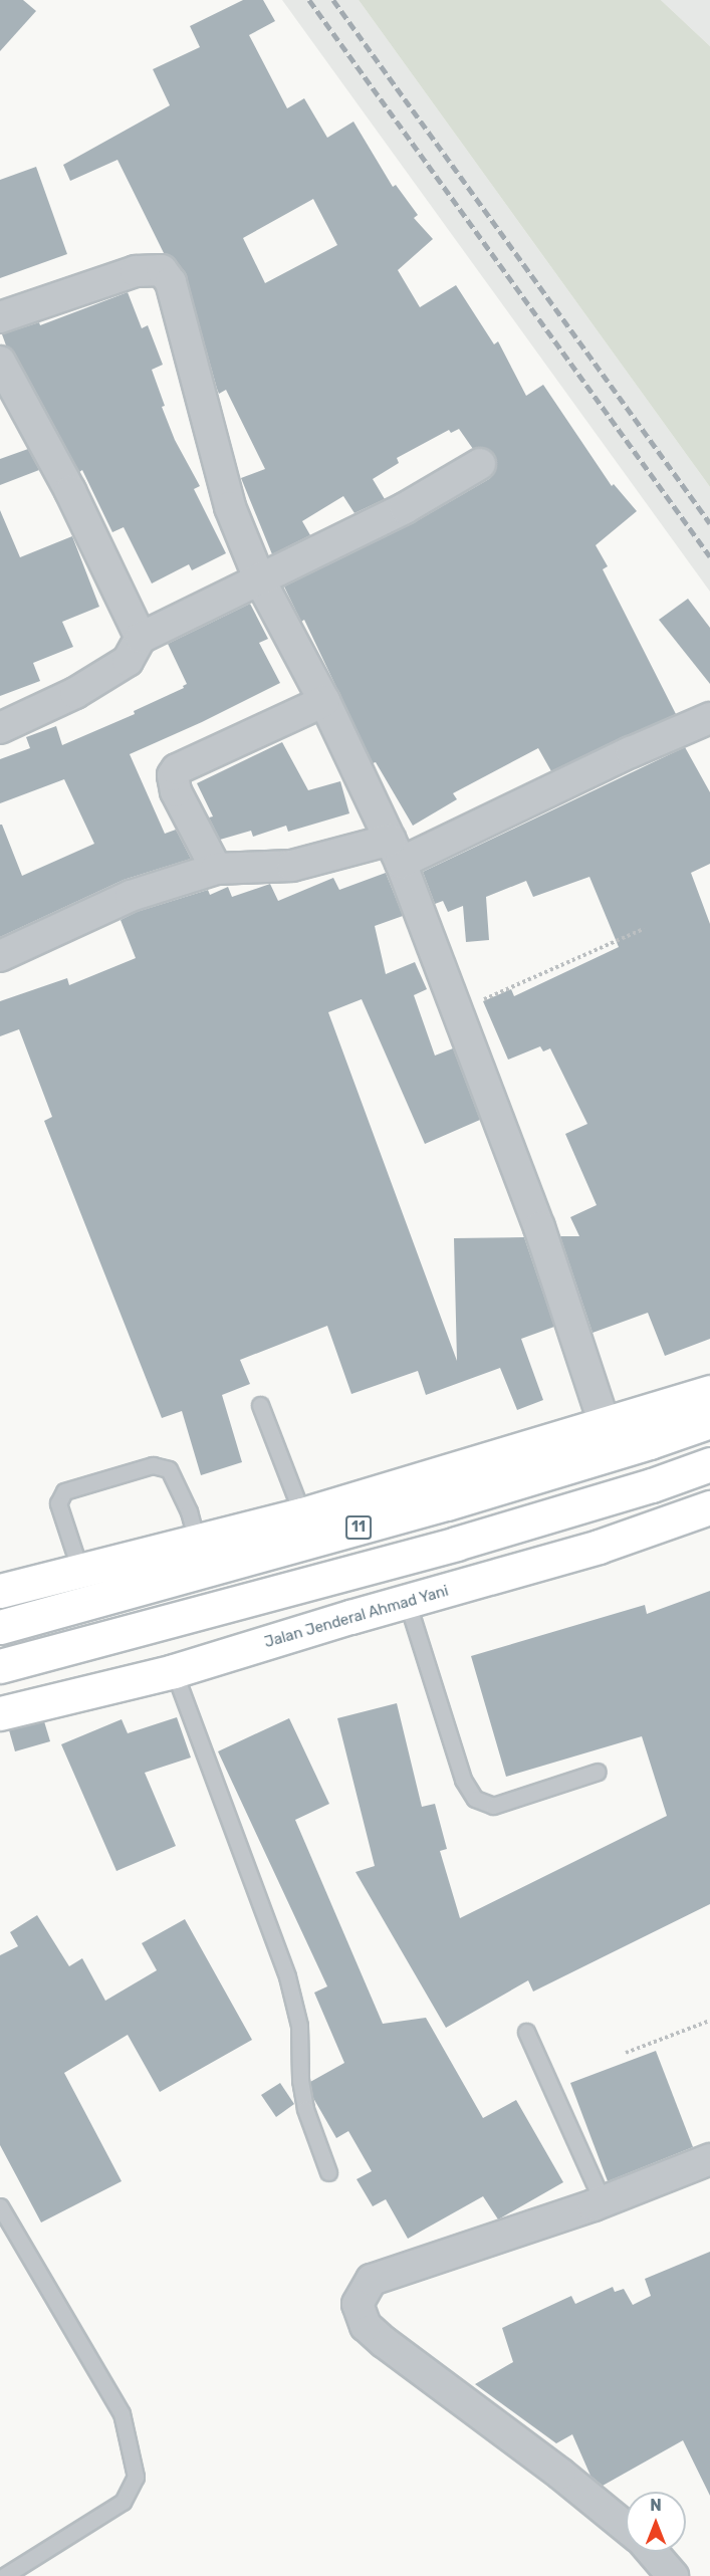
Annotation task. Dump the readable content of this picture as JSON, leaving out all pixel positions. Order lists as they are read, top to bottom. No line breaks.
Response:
{"streets":{"main road":["11","Jalan Jenderal Ahmad Yani"]},"north":"top"}
